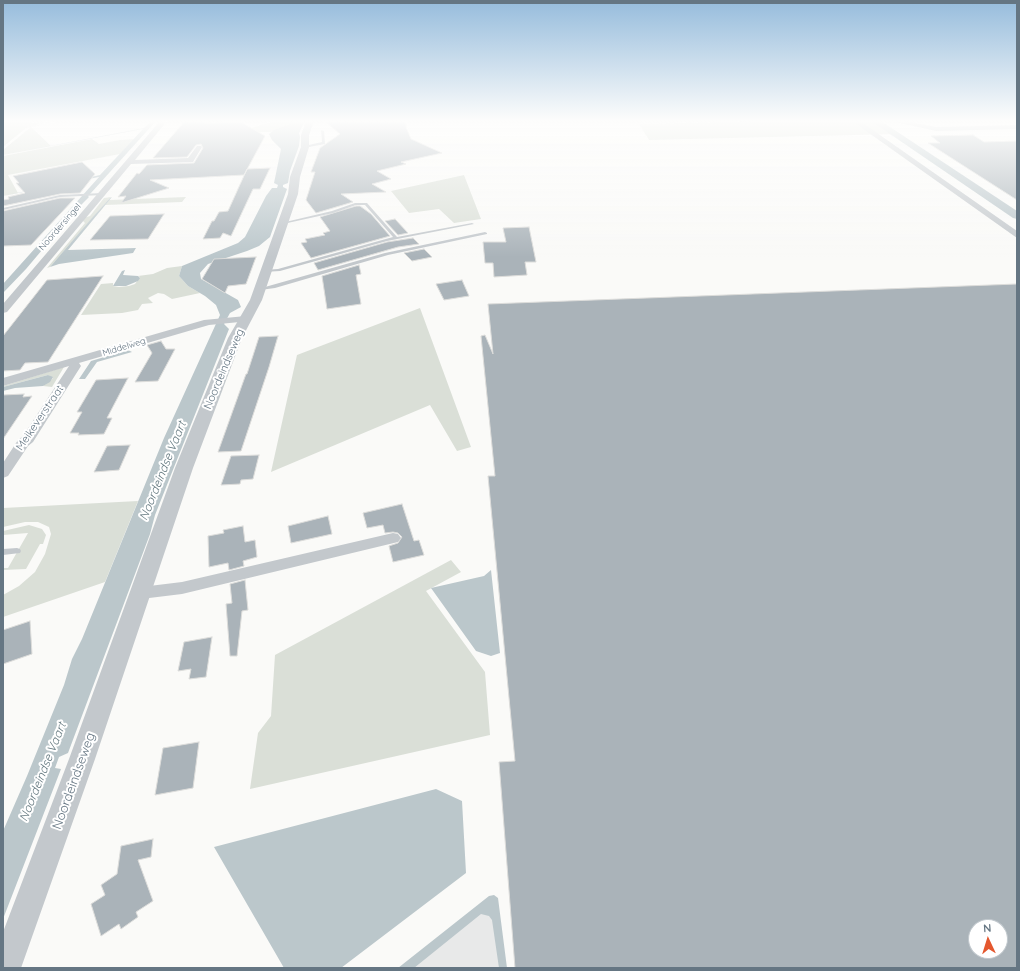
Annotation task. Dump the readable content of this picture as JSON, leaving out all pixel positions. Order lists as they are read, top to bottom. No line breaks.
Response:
{"streets":{"street":["Noordersingel","Middelweg","Noordeindseweg","Meikeverstraat"]},"crossings":[["Middelweg","Noordeindseweg"],["Middelweg","Meikeverstraat"]],"water":["Noordeindse Vaart"],"north":"top"}
